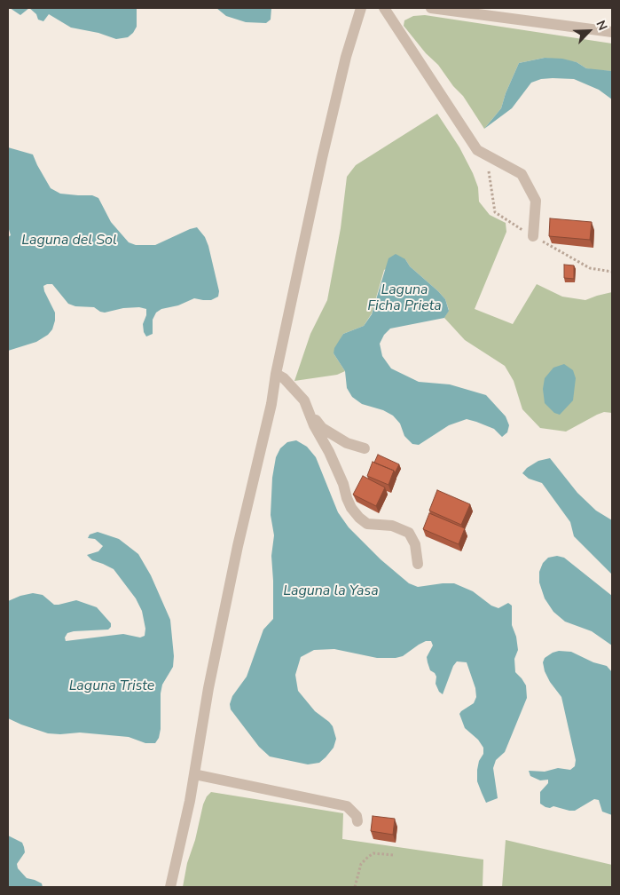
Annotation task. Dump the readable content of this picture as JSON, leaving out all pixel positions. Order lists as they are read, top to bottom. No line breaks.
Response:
{"water":["Laguna del Sol","Laguna Ficha Prieta","Laguna la Yasa","Laguna Triste"],"north":"top right"}
